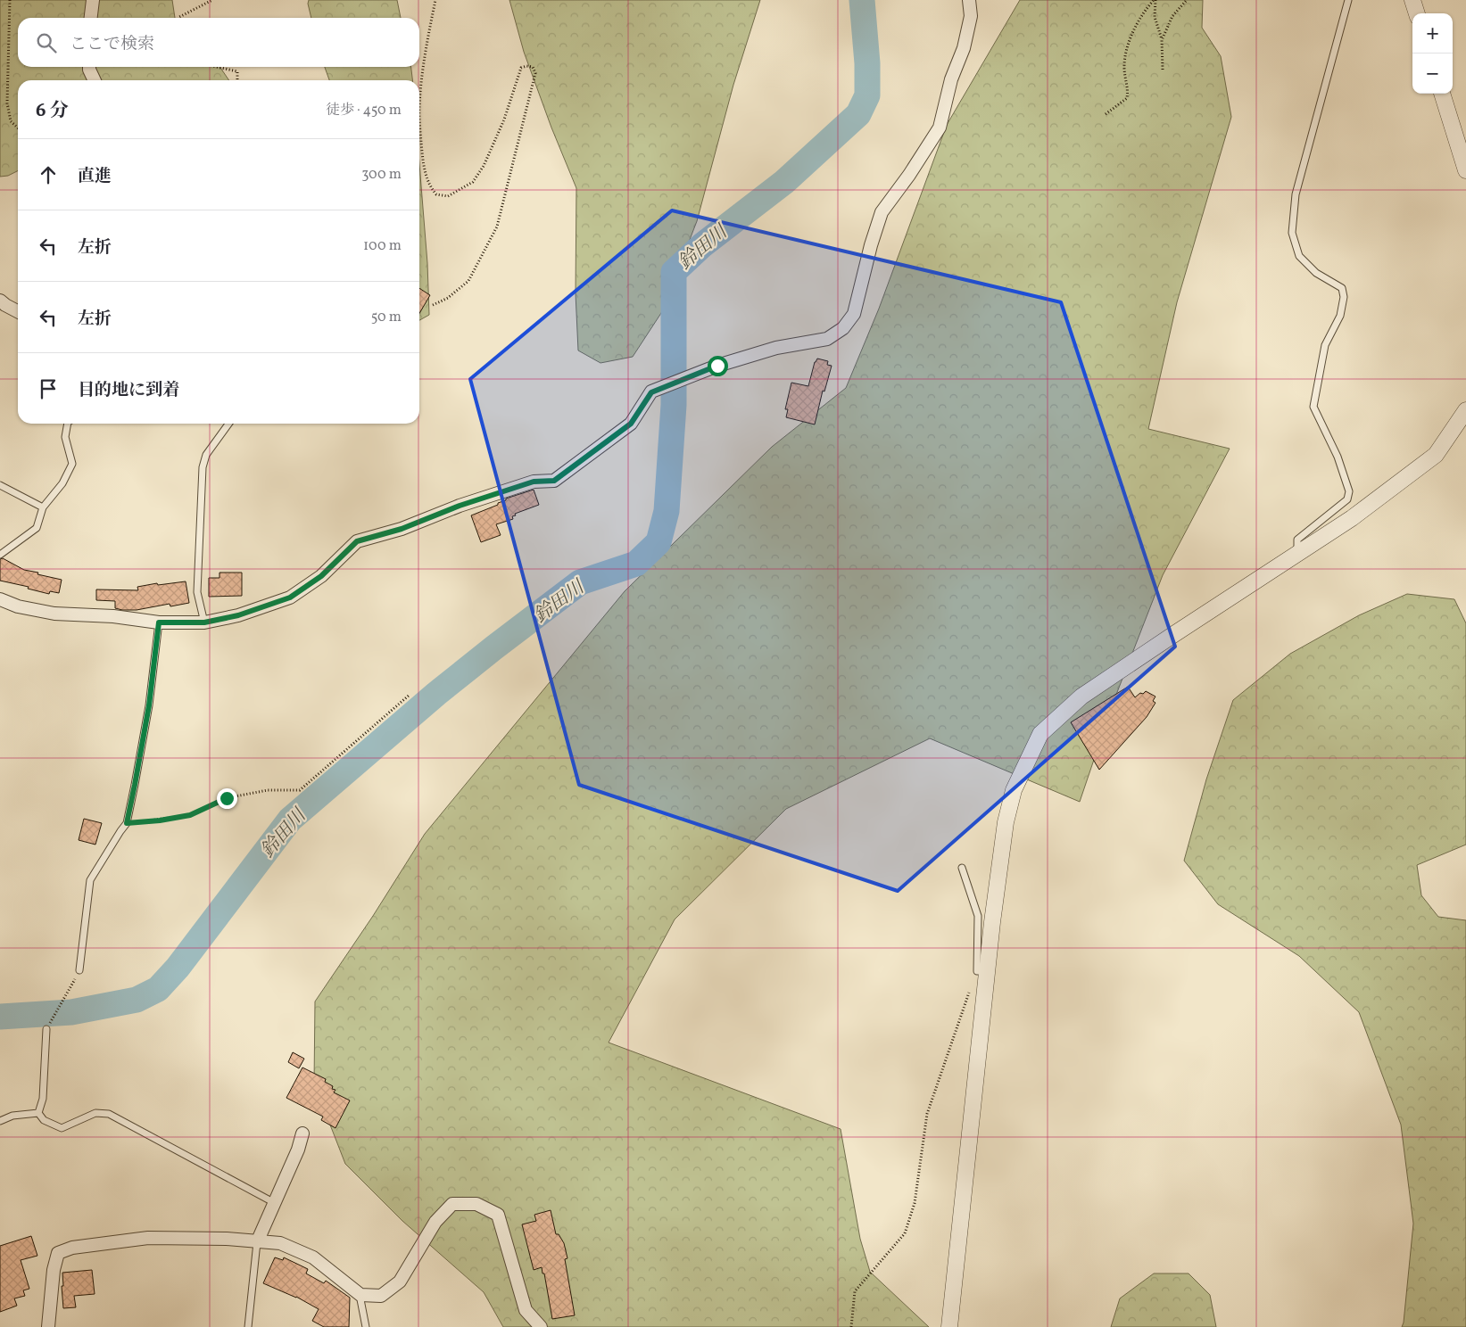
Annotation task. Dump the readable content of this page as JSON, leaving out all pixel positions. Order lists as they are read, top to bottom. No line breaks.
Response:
{"water":["鈴田川"],"page":{"map_buttons":["+","−"],"search":"ここで検索","heading":["6 分","徒歩 · 450 m"],"list":[["直進","300 m"],["左折","100 m"],["左折","50 m"],"目的地に到着"]}}
